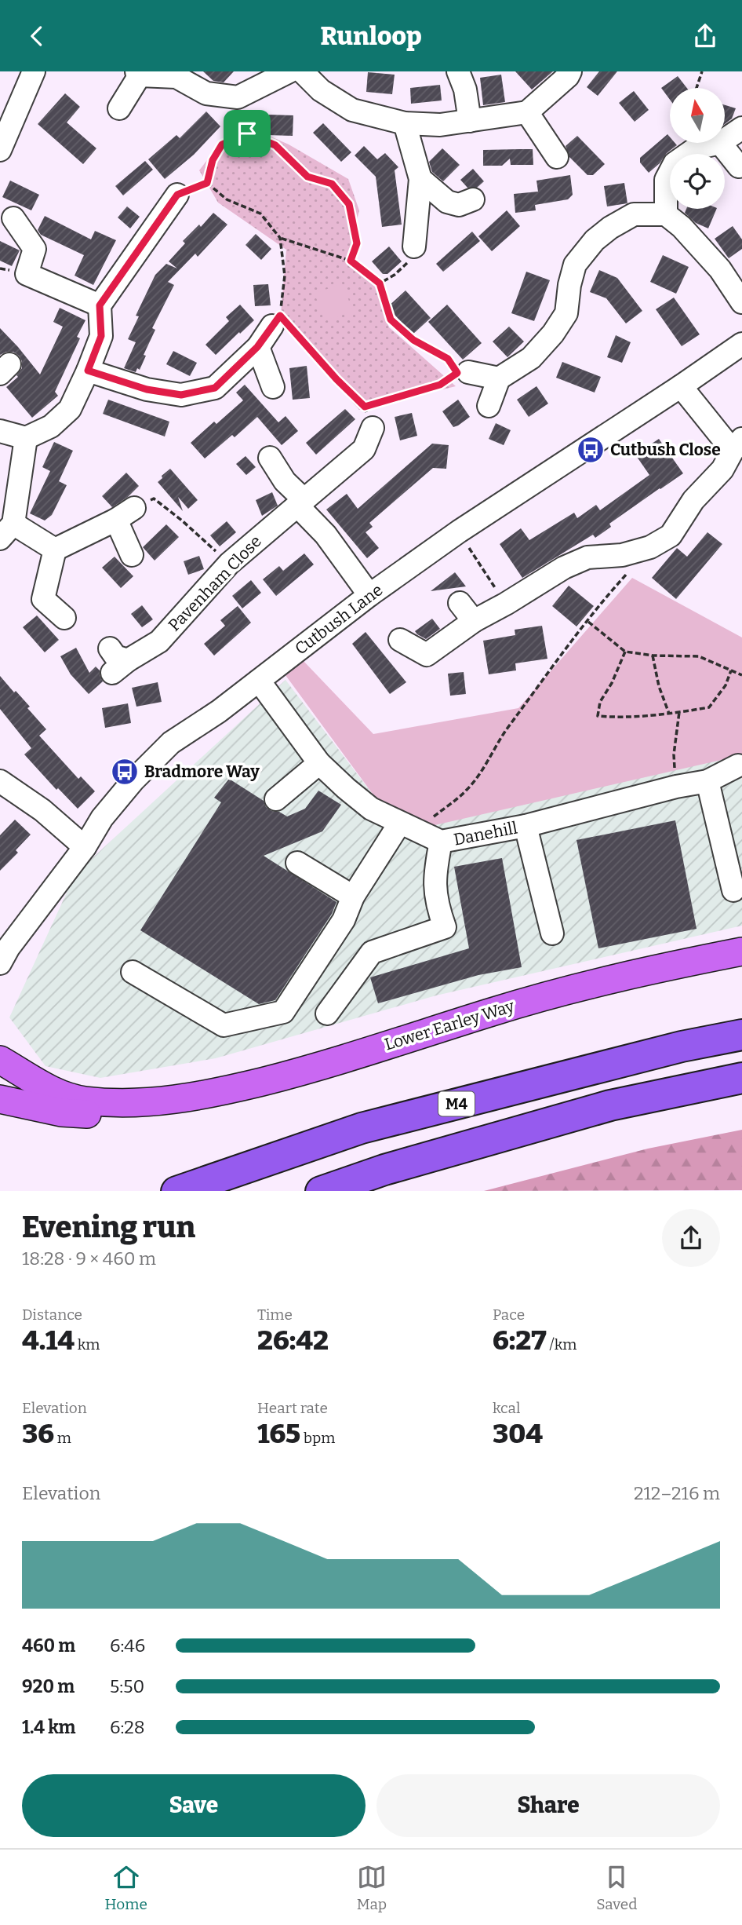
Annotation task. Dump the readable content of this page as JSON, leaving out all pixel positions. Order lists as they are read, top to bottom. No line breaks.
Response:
{"streets":{"highway":["M4"],"main road":["Lower Earley Way"],"street":["Pavenham Close","Cutbush Lane","Danehill"]},"crossings":[["Cutbush Lane","Danehill"]],"places":{"bus stop":["Cutbush Close","Bradmore Way"]},"north":"top","page":{"header":"Runloop","heading":["Evening run","18:28 · 9 × 460 m"],"stats":[["Distance","4.14 km"],["Time","26:42"],["Pace","6:27 /km"],["Elevation","36 m"],["Heart rate","165 bpm"],["kcal","304"]],"chart":["Elevation","212–216 m"],"list":[{"name":"460 m","note":"6:46"},{"name":"920 m","note":"5:50"},{"name":"1.4 km","note":"6:28"}],"buttons":["Save","Share"],"tabs":["Home","Map","Saved"]}}
